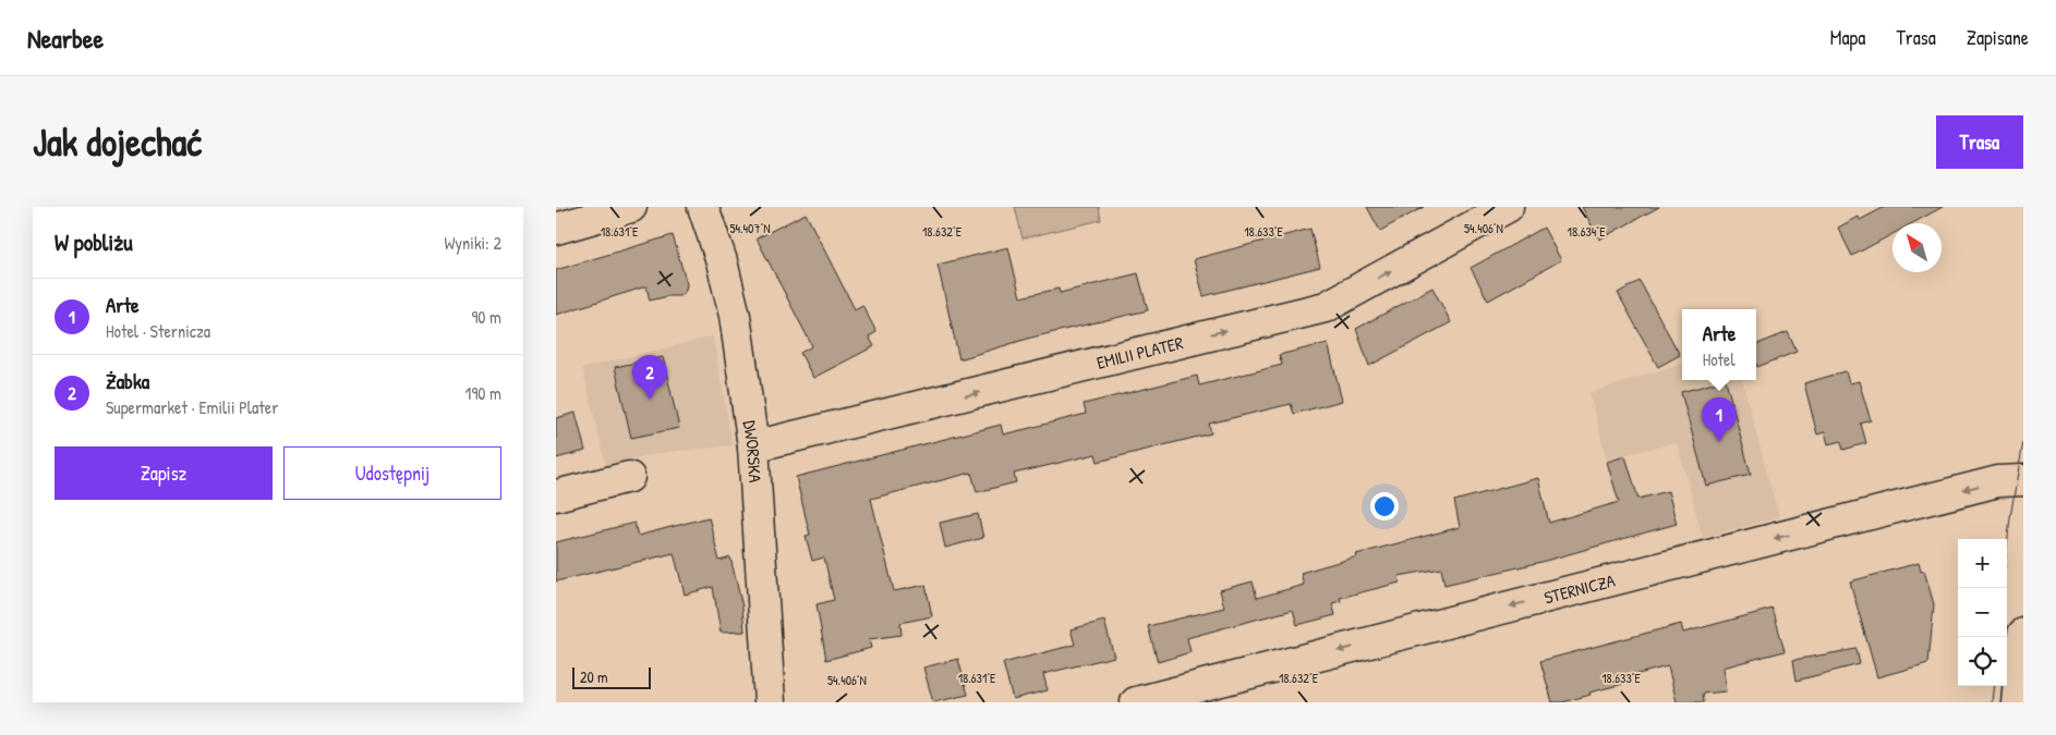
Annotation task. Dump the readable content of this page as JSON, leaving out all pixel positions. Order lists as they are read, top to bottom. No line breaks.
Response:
{"streets":{"street":["EMILII PLATER","DWORSKA","STERNICZA"]},"crossings":[["EMILII PLATER","DWORSKA"]],"one_way":["EMILII PLATER","STERNICZA"],"scale_bar":"20 m","north":"top left","page":{"header":"Nearbee","nav":["Mapa","Trasa","Zapisane"],"buttons":["Trasa",["Zapisz","Udostępnij"]],"title":"Jak dojechać","heading":["W pobliżu","Wyniki: 2"],"list":[{"mark":"1","name":"Arte","note":"Hotel · Sternicza","value":"90 m"},{"mark":"2","name":"Żabka","note":"Supermarket · Emilii Plater","value":"190 m"}],"popup":["Arte","Hotel"],"pins":["2","1"],"map_buttons":["+","−"],"scale":"20 m"},"coordinates":["54.407°N","54.406°N","18.631°E","18.632°E","18.633°E","18.634°E"]}
